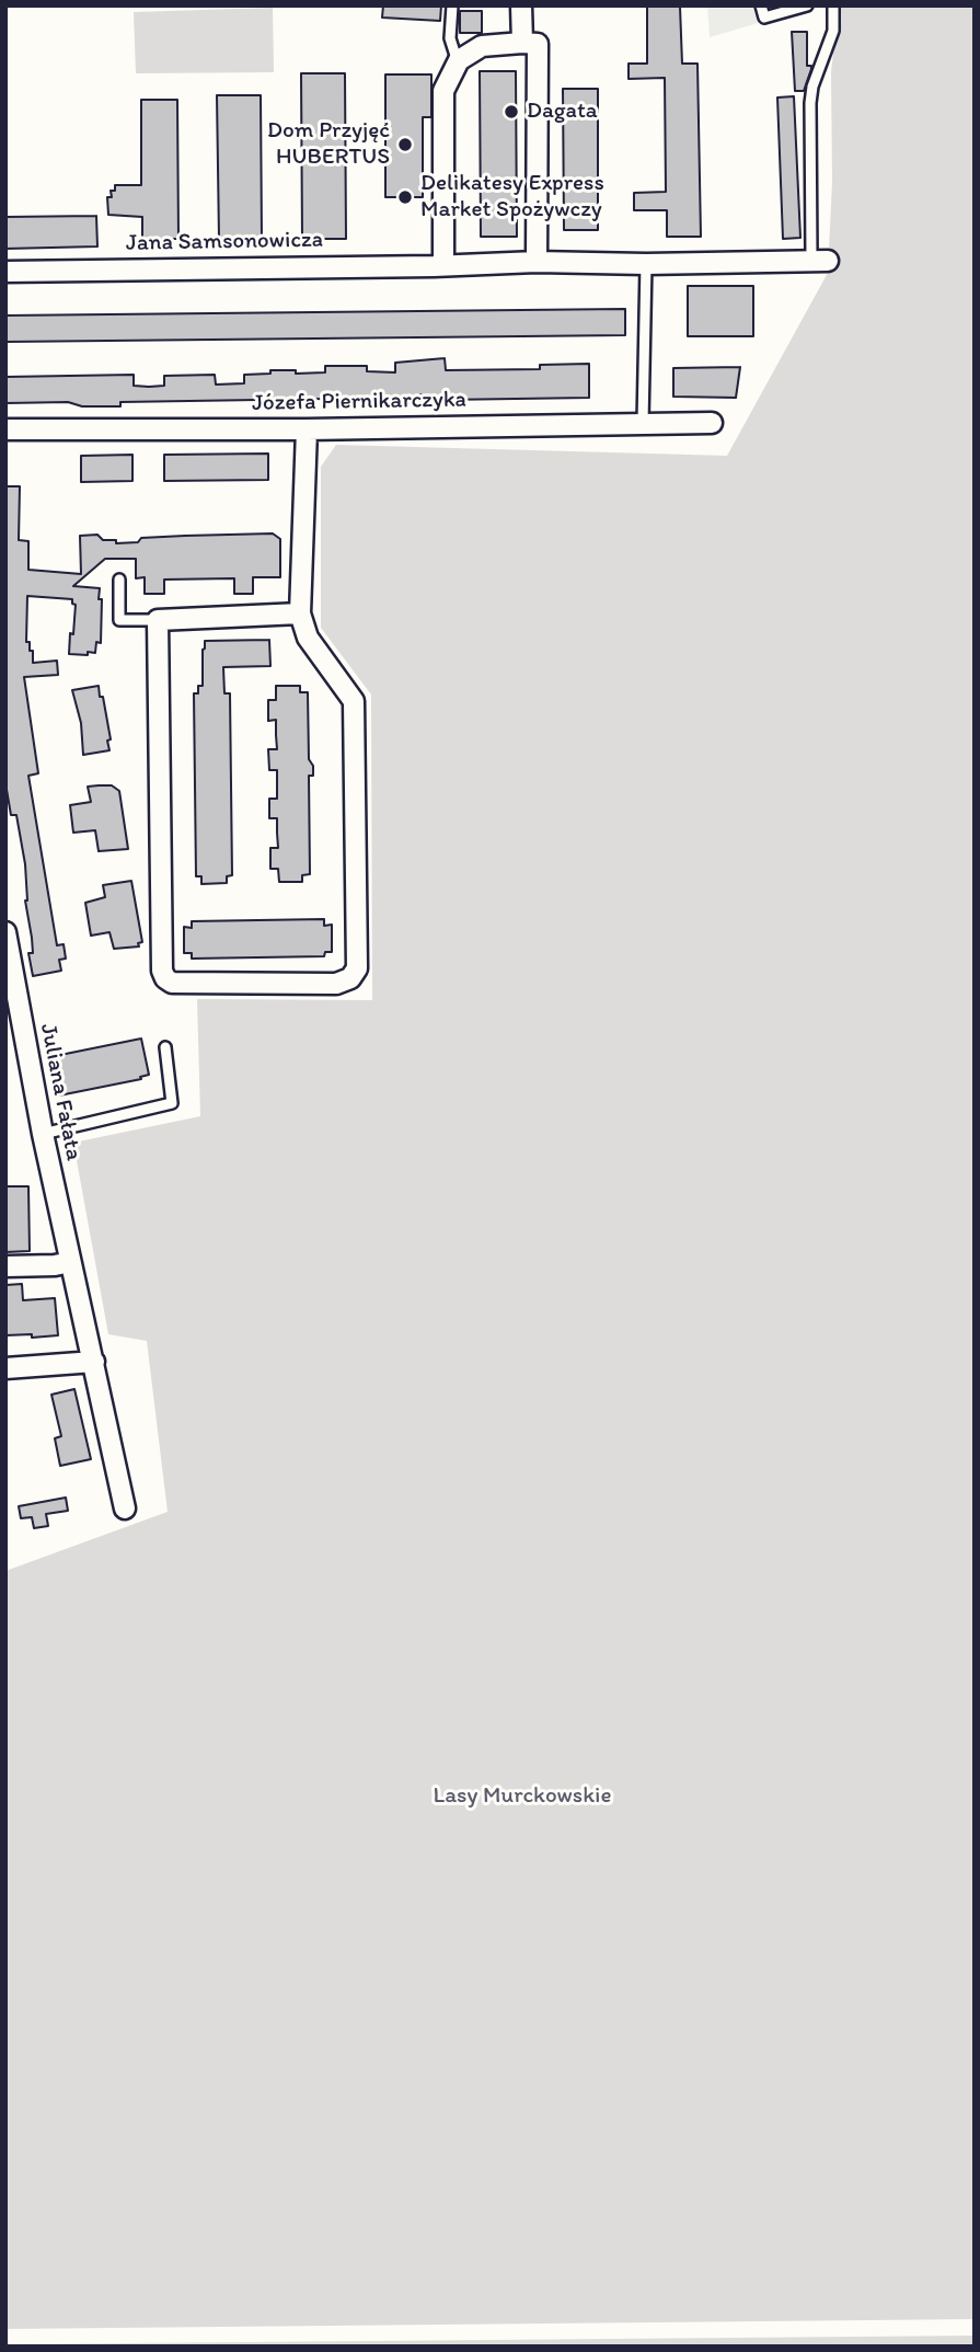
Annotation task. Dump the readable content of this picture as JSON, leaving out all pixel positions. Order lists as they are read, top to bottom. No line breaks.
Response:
{"streets":{"street":["Jana Samsonowicza","Józefa Piernikarczyka","Juliana Fałata"]},"parks":["Lasy Murckowskie"],"places":["Dagata","Dom Przyjęć HUBERTUS","Delikatesy Express Market Spożywczy"]}
